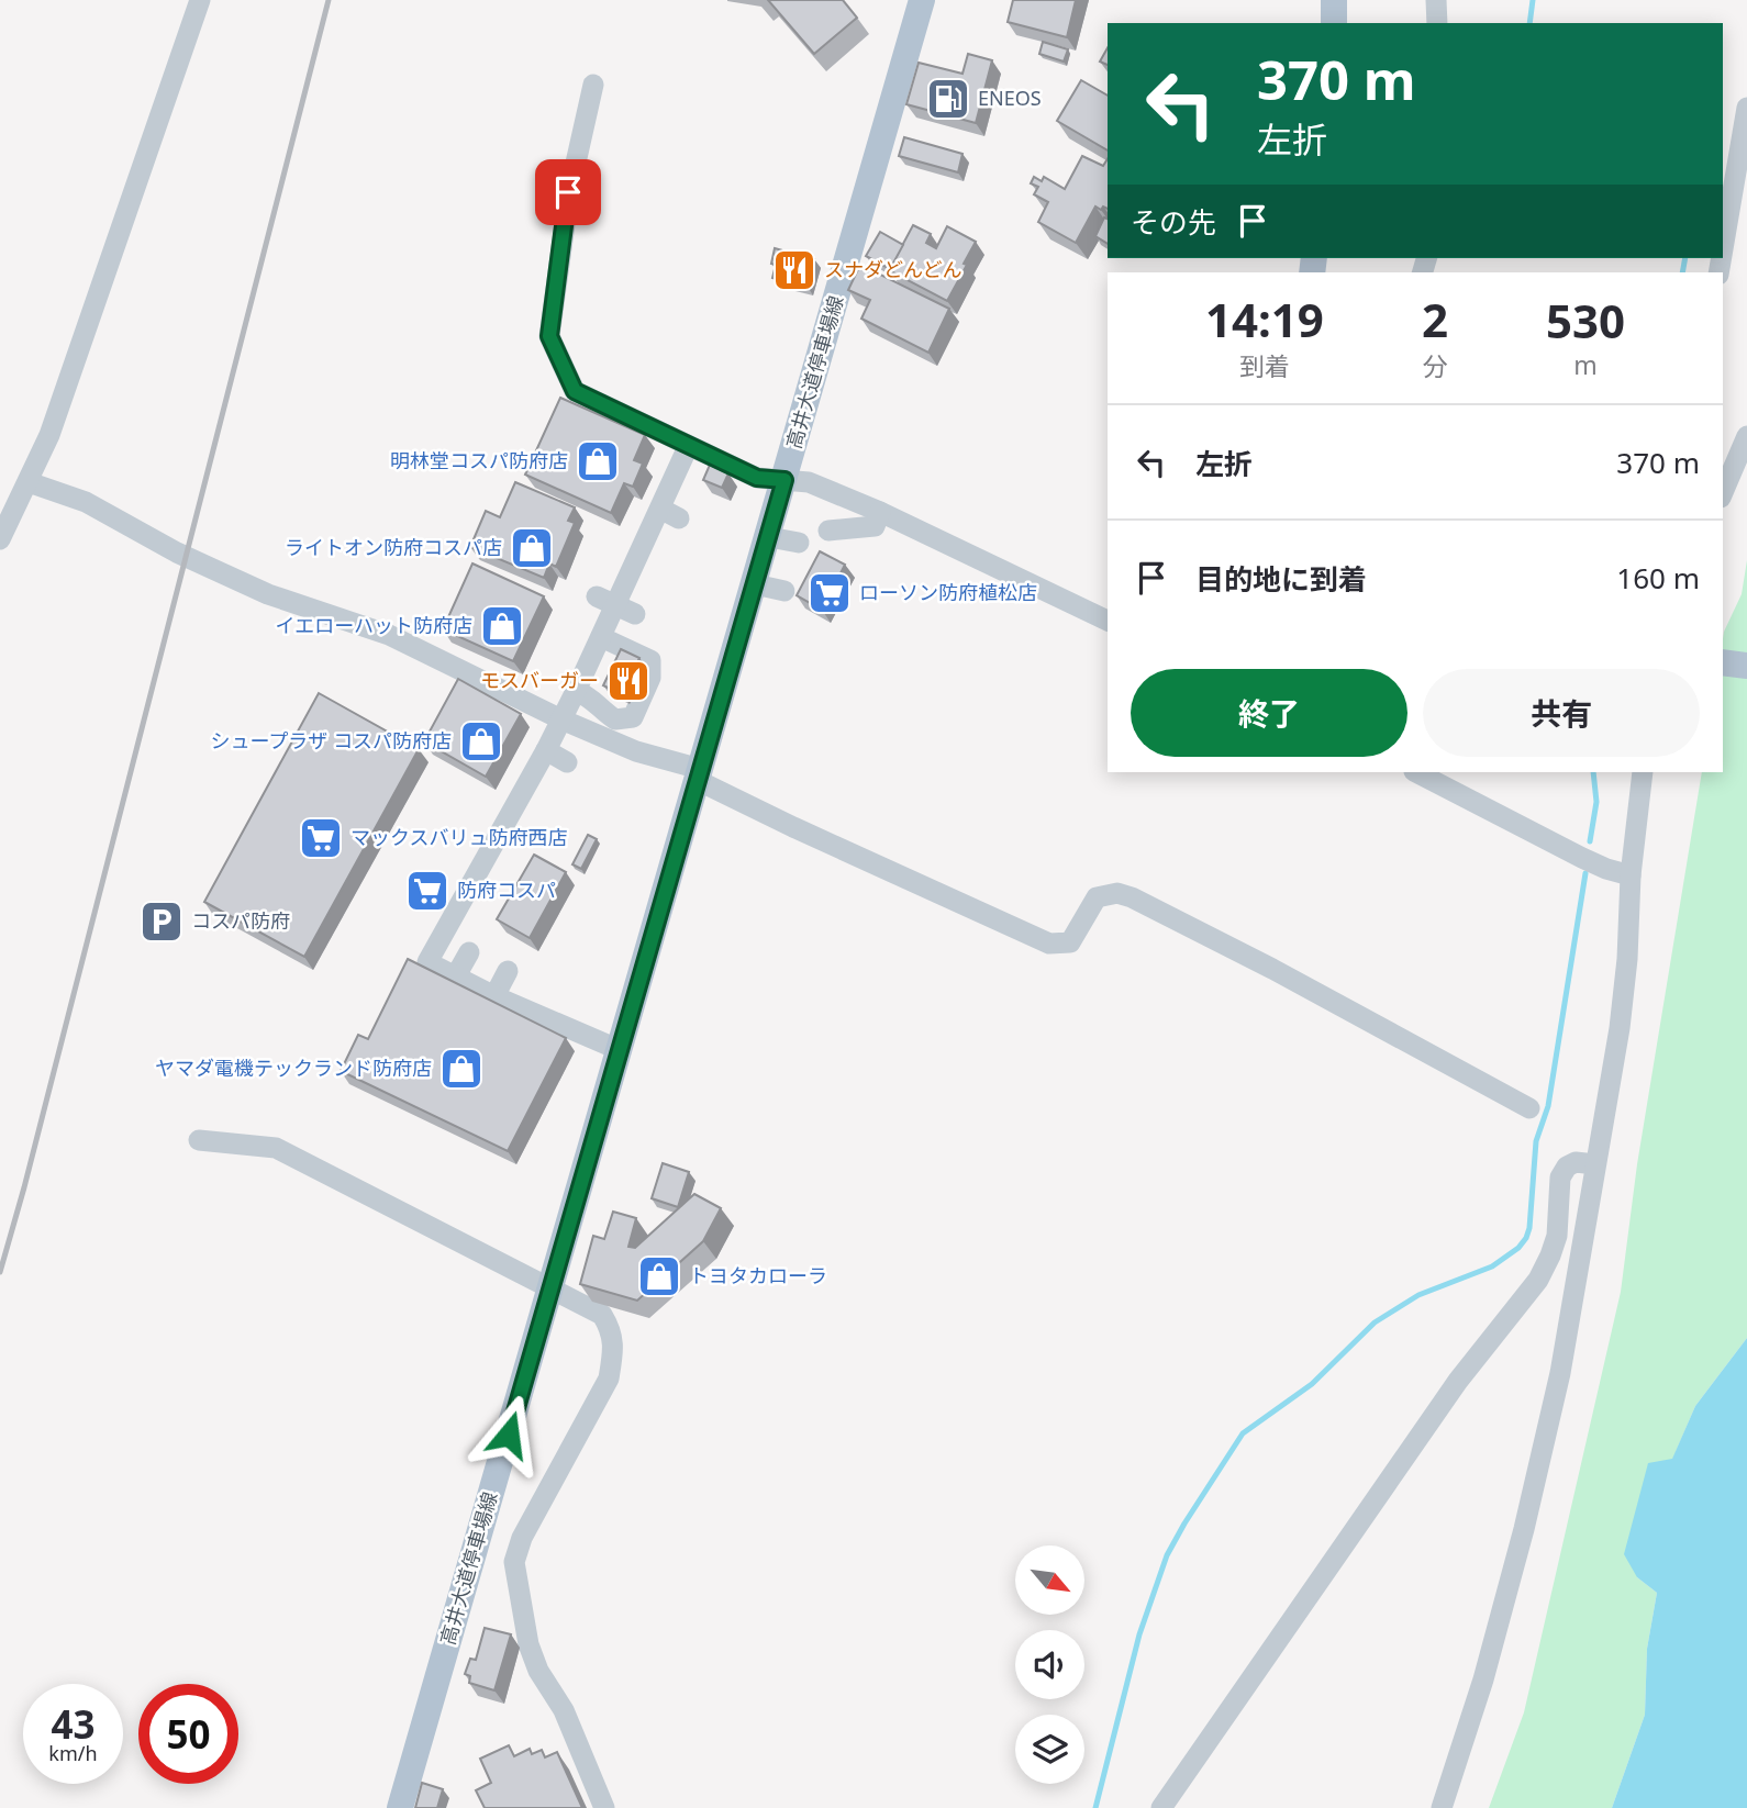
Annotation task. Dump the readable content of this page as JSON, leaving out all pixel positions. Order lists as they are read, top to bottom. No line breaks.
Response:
{"streets":{"main road":["高井大道停車場線"]},"places":{"fuel station":["ENEOS"],"restaurant":["スナダどんどん","モスバーガー"],"shop":["明林堂コスパ防府店","ライトオン防府コスパ店","イエローハット防府店","シュープラザ コスパ防府店","ヤマダ電機テックランド防府店","トヨタカローラ"],"supermarket":["ローソン防府植松店","マックスバリュ防府西店","防府コスパ"],"parking":["コスパ防府"]},"north":"bottom right","page":{"turn":["370 m","左折"],"then":"その先","eta":["14:19","到着","2","分","530","m"],"list":[{"name":"左折","value":"370 m"},{"name":"目的地に到着","value":"160 m"}],"buttons":["終了","共有"],"speed":"43 km/h","limit":"50"}}
